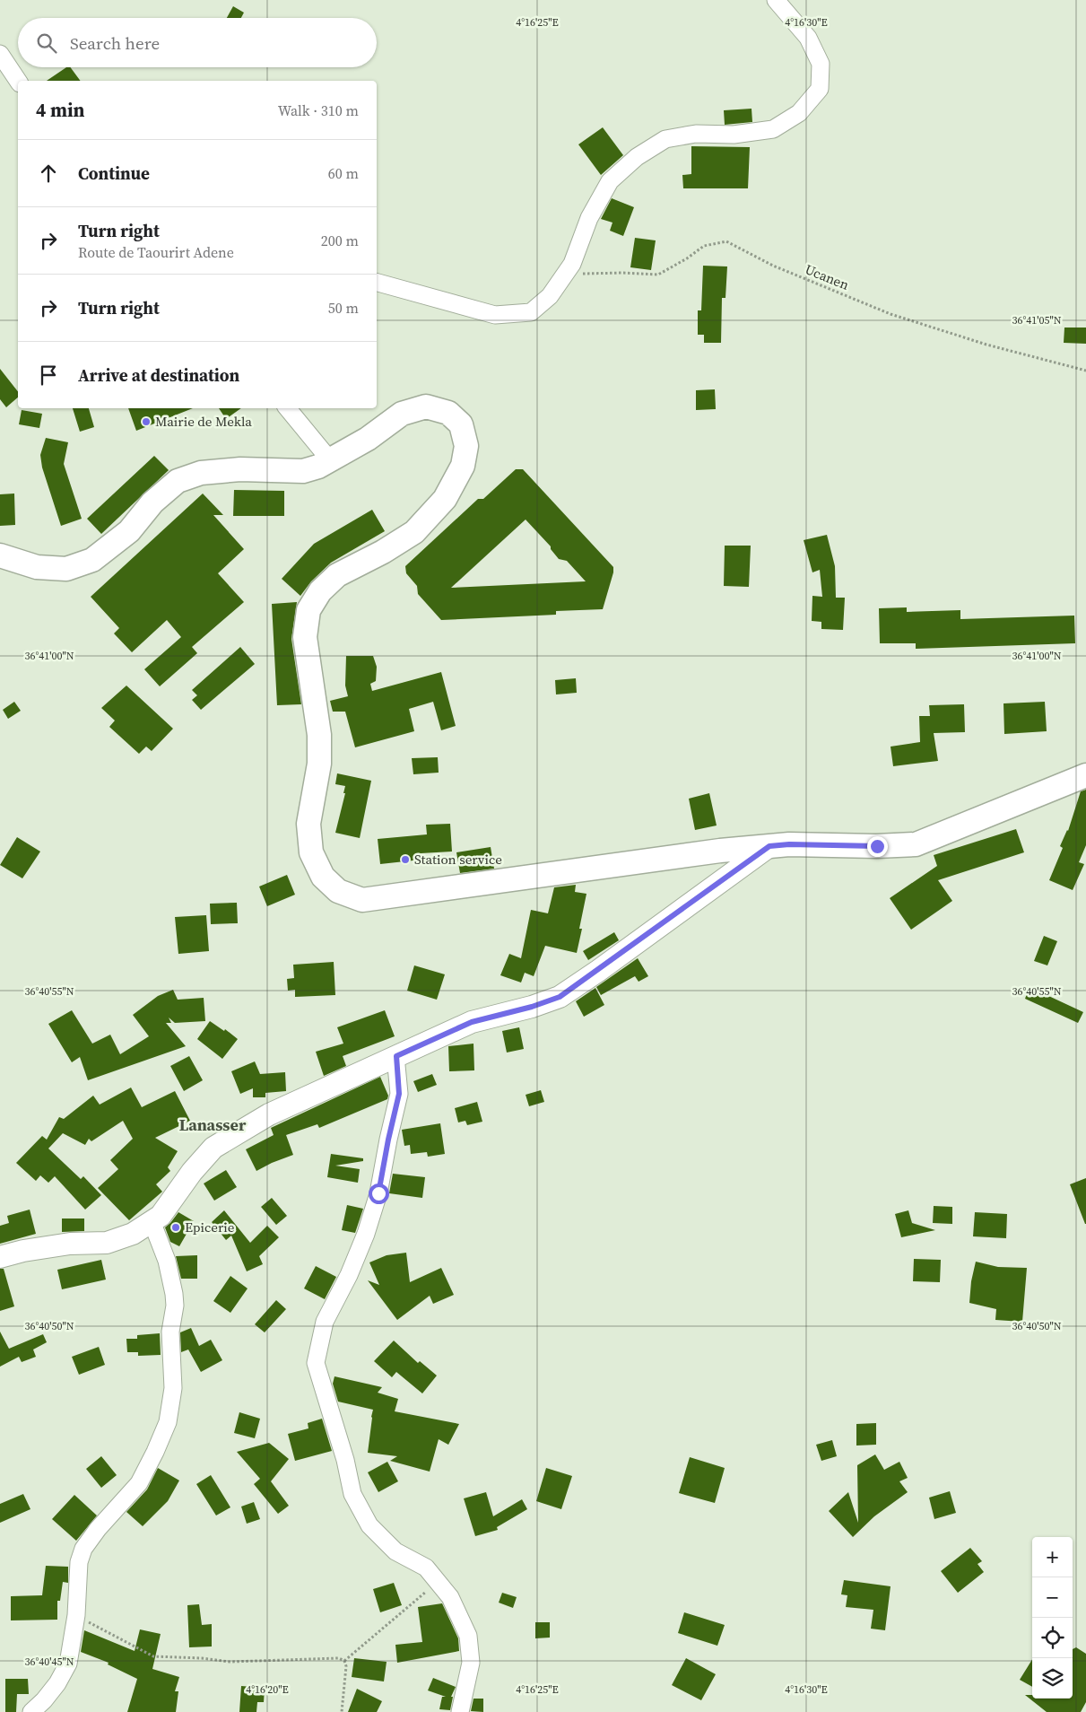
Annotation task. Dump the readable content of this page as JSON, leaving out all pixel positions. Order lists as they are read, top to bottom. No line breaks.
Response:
{"streets":{"path":["Ucanen"]},"districts":["Lanasser"],"places":["Mairie de Mekla","Station service","Epicerie"],"page":{"search":"Search here","heading":["4 min","Walk · 310 m"],"list":[["Continue","60 m"],["Turn right","Route de Taourirt Adene","200 m"],["Turn right","50 m"],"Arrive at destination"],"map_buttons":["+","−"]},"coordinates":["4°16'25\"E","4°16'30\"E","36°41'05\"N","36°41'00\"N","36°40'55\"N","36°40'50\"N","36°40'45\"N","4°16'20\"E"]}
